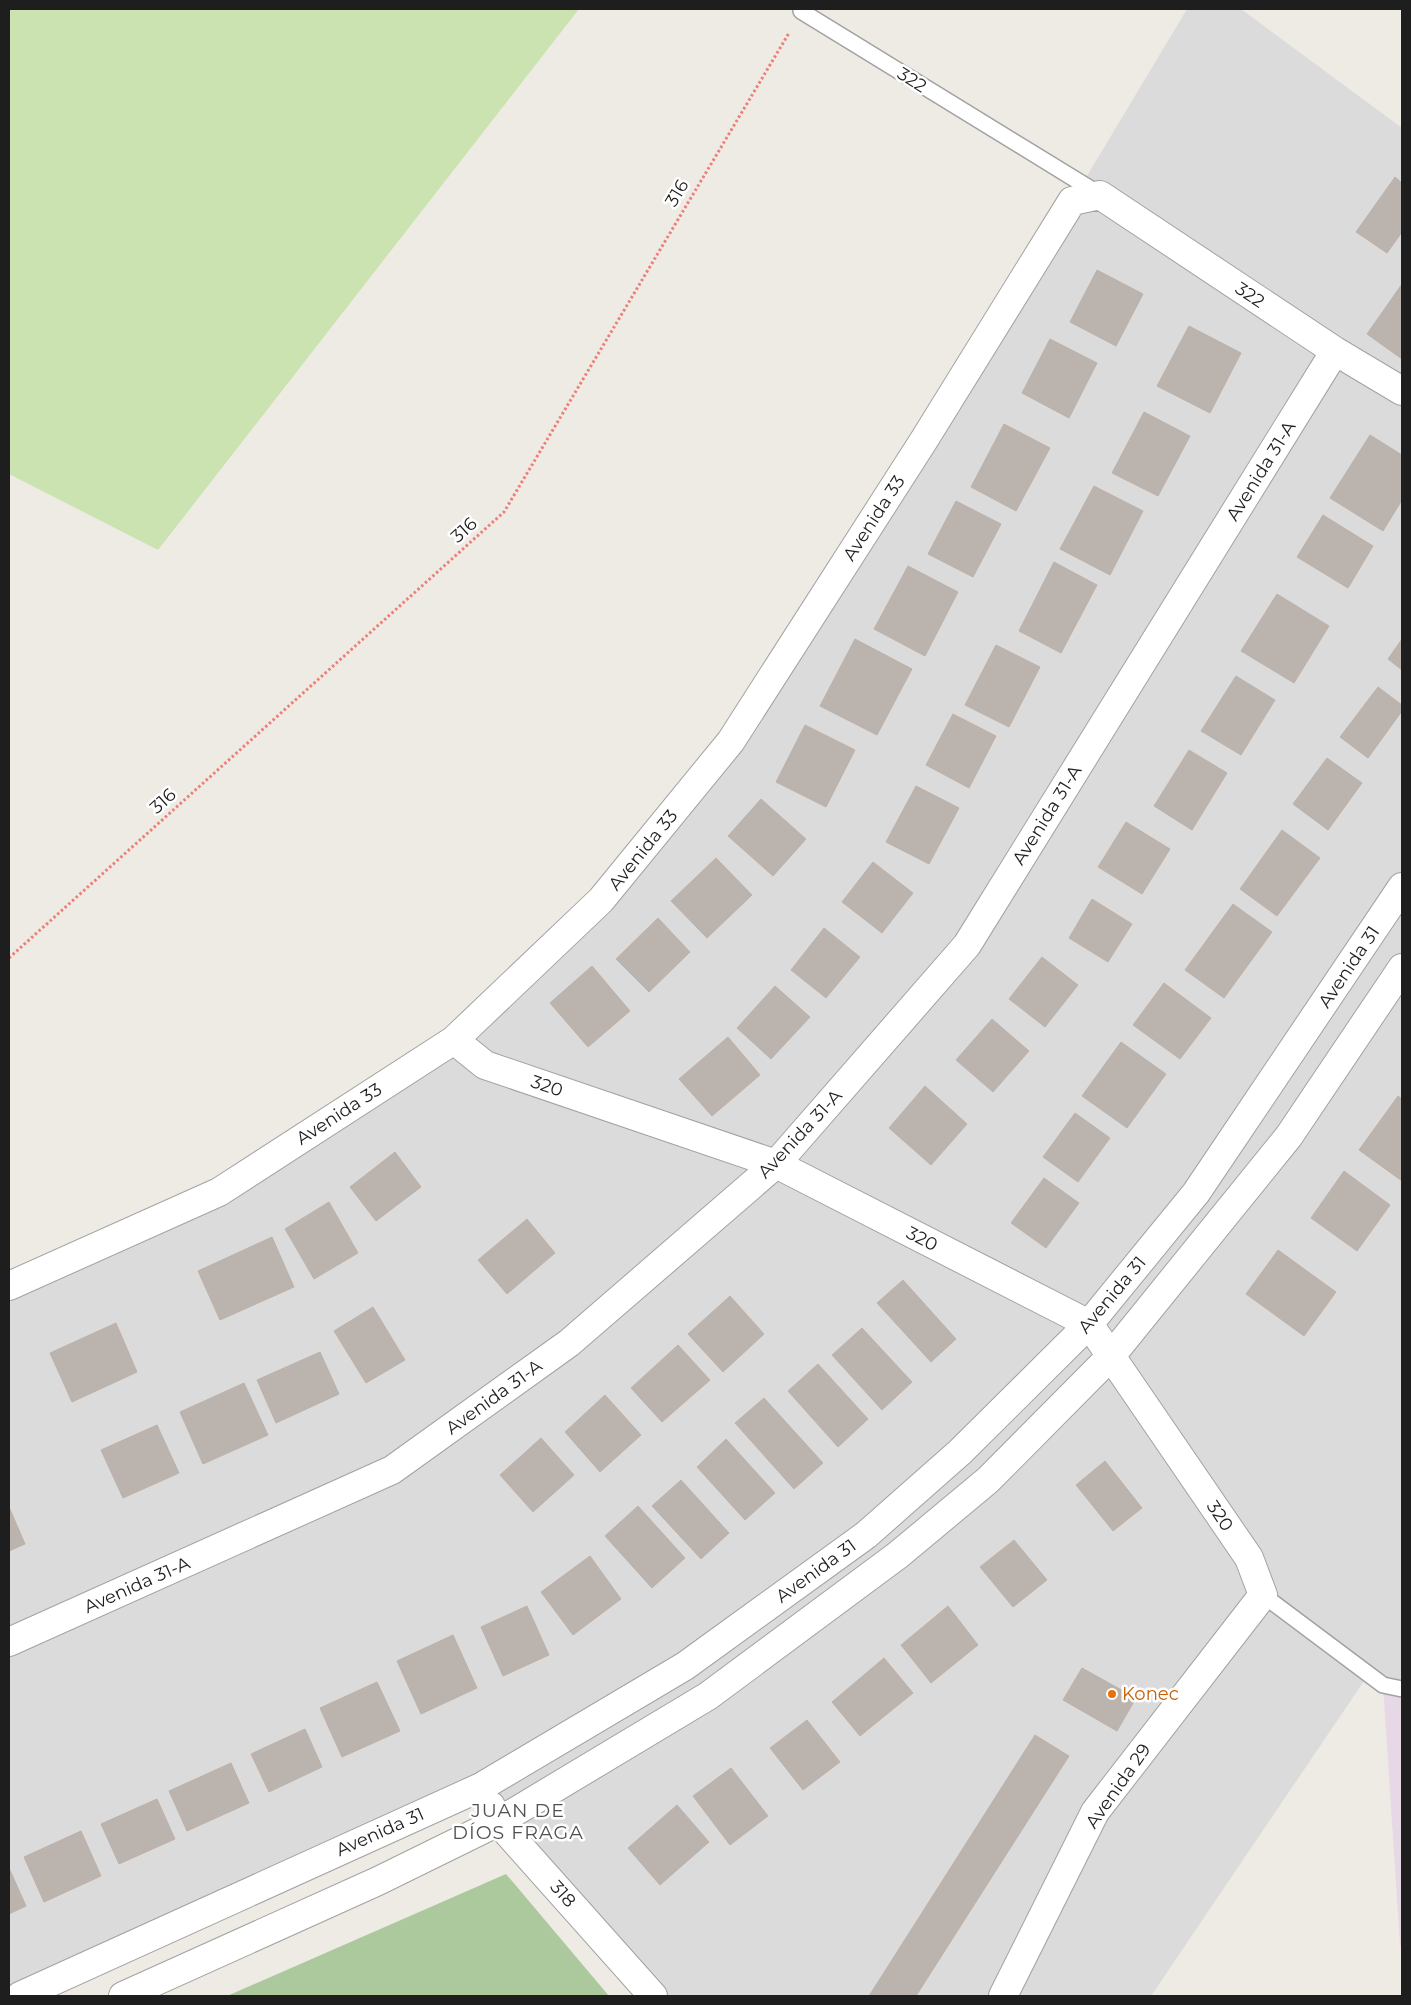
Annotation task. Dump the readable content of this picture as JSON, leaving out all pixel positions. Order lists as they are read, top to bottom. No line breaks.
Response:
{"streets":{"street":["322","Avenida 31-A","Avenida 33","Avenida 31","320","Avenida 29","318"],"path":["316"]},"crossings":[["322","316"],["322","Avenida 31-A"],["322","Avenida 33"],["Avenida 31-A","320"],["Avenida 33","320"],["Avenida 31","320"],["Avenida 31","318"],["320","Avenida 29"]],"districts":["JUAN DE DÍOS FRAGA"],"places":["Konec"]}
